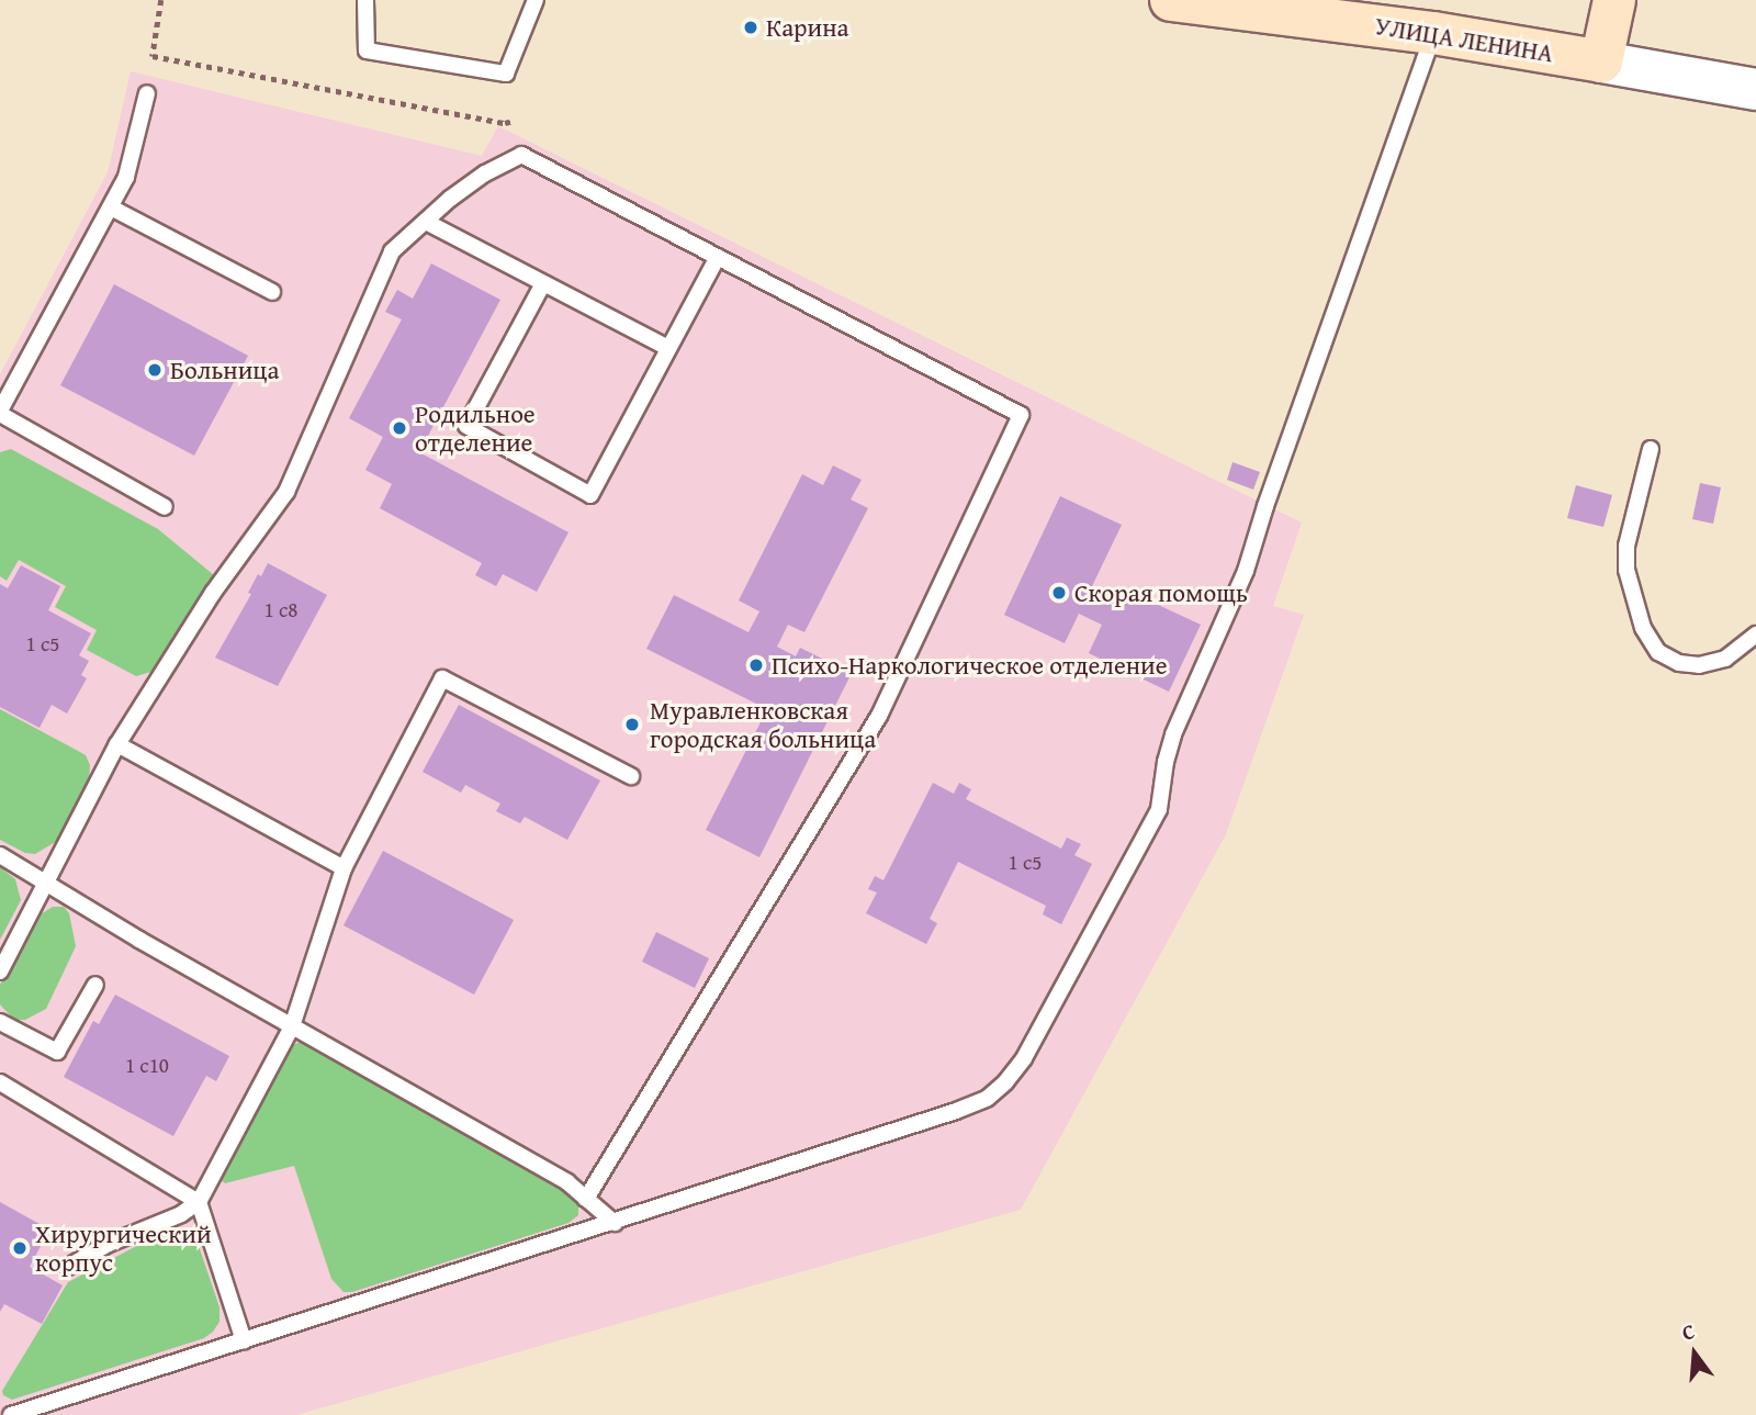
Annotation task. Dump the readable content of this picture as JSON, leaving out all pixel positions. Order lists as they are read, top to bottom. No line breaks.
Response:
{"streets":{"main road":["УЛИЦА ЛЕНИНА"]},"places":["Карина","Больница","Родильное отделение","Скорая помощь","Психо-Наркологическое отделение","Муравленковская городская больница","Хирургический корпус"],"house_numbers":["1 с8","1 с5","1 с5","1 с10"],"north":"top"}
